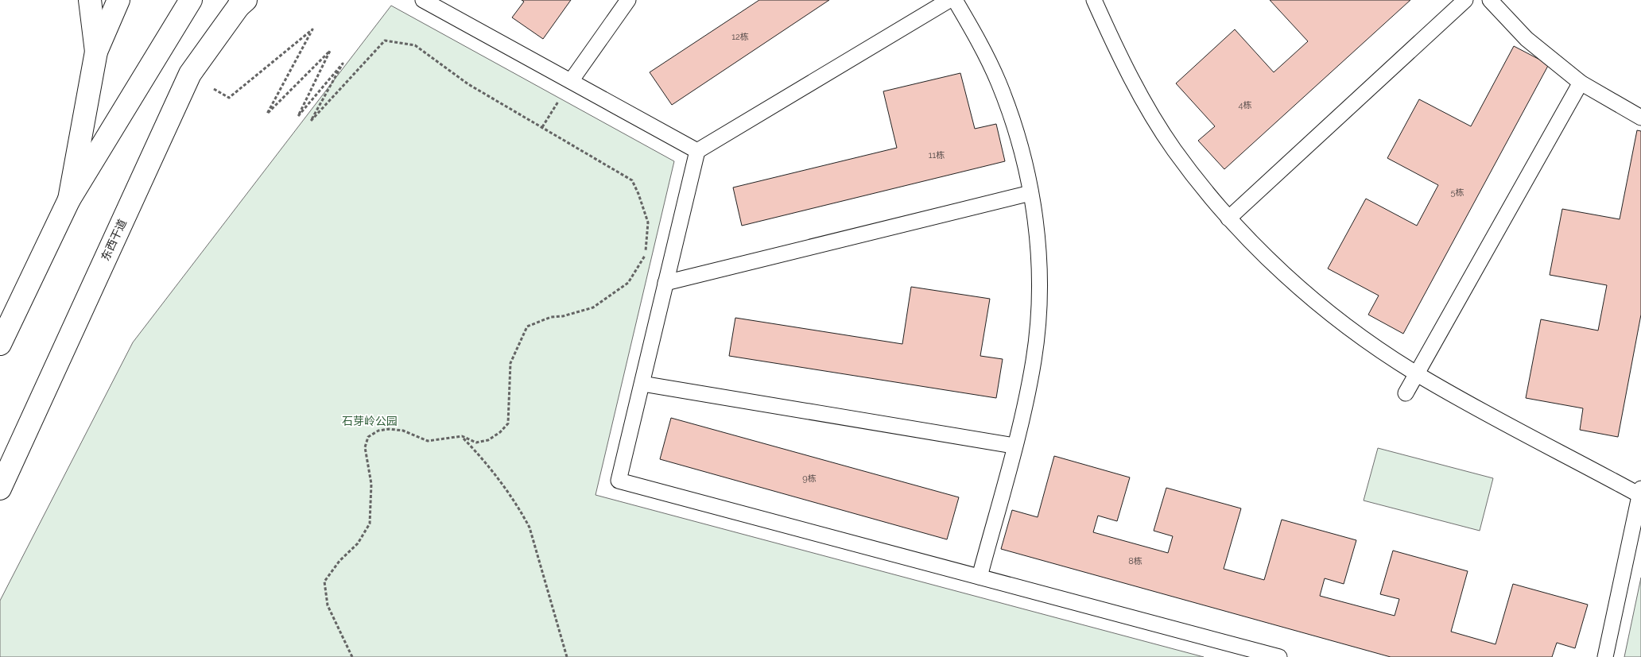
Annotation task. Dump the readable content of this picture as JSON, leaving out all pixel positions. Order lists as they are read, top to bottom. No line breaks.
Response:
{"streets":{"main road":["东西干道"]},"parks":["石芽岭公园"],"house_numbers":["12栋","4栋","11栋","5栋","9栋","8栋"]}
